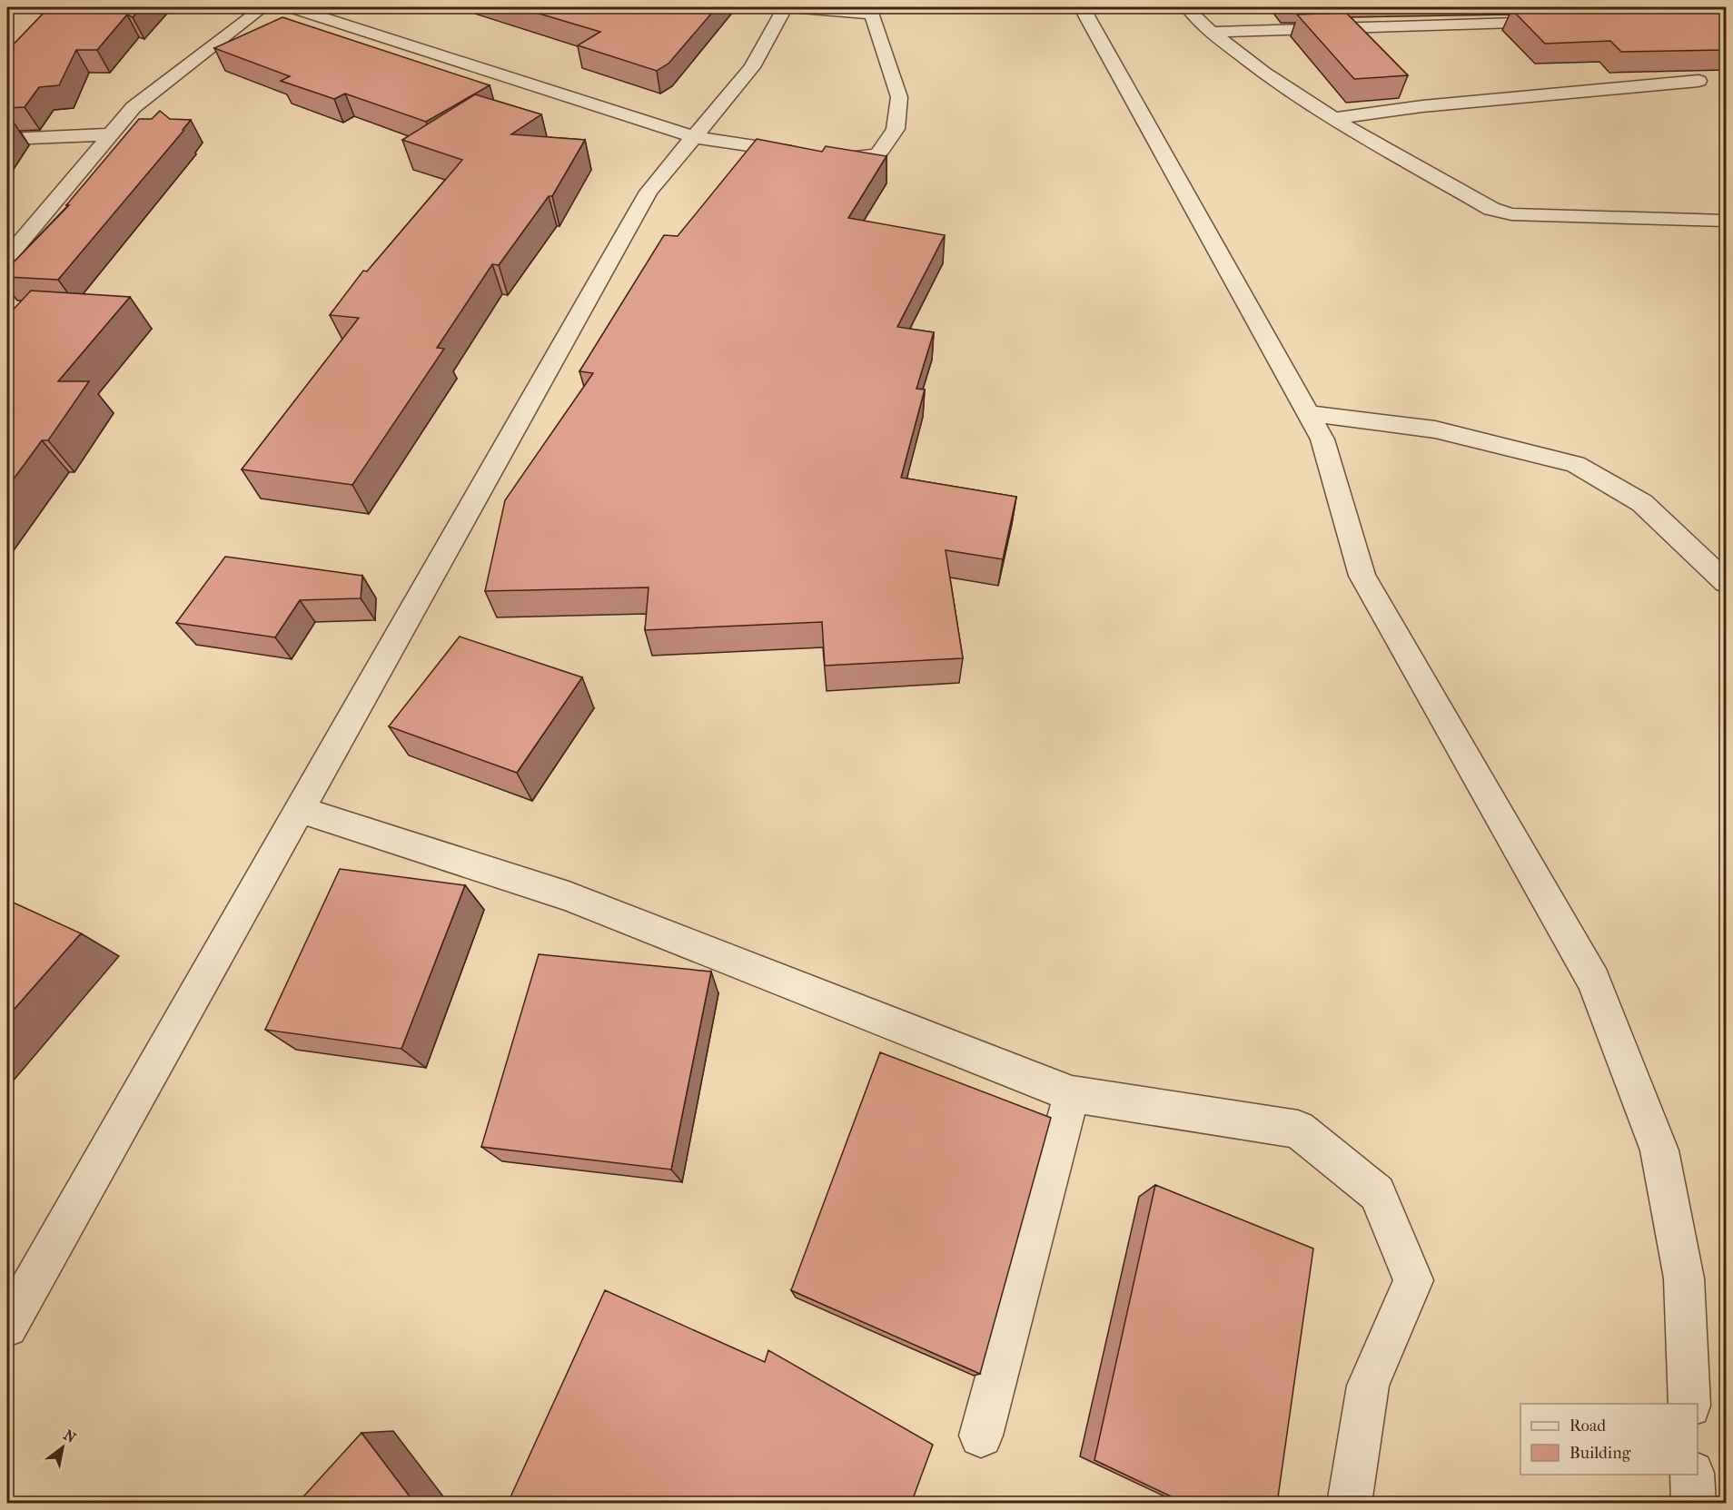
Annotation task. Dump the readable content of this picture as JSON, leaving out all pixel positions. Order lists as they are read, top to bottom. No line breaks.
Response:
{"legend":["Road","Building"],"north":"top right"}
